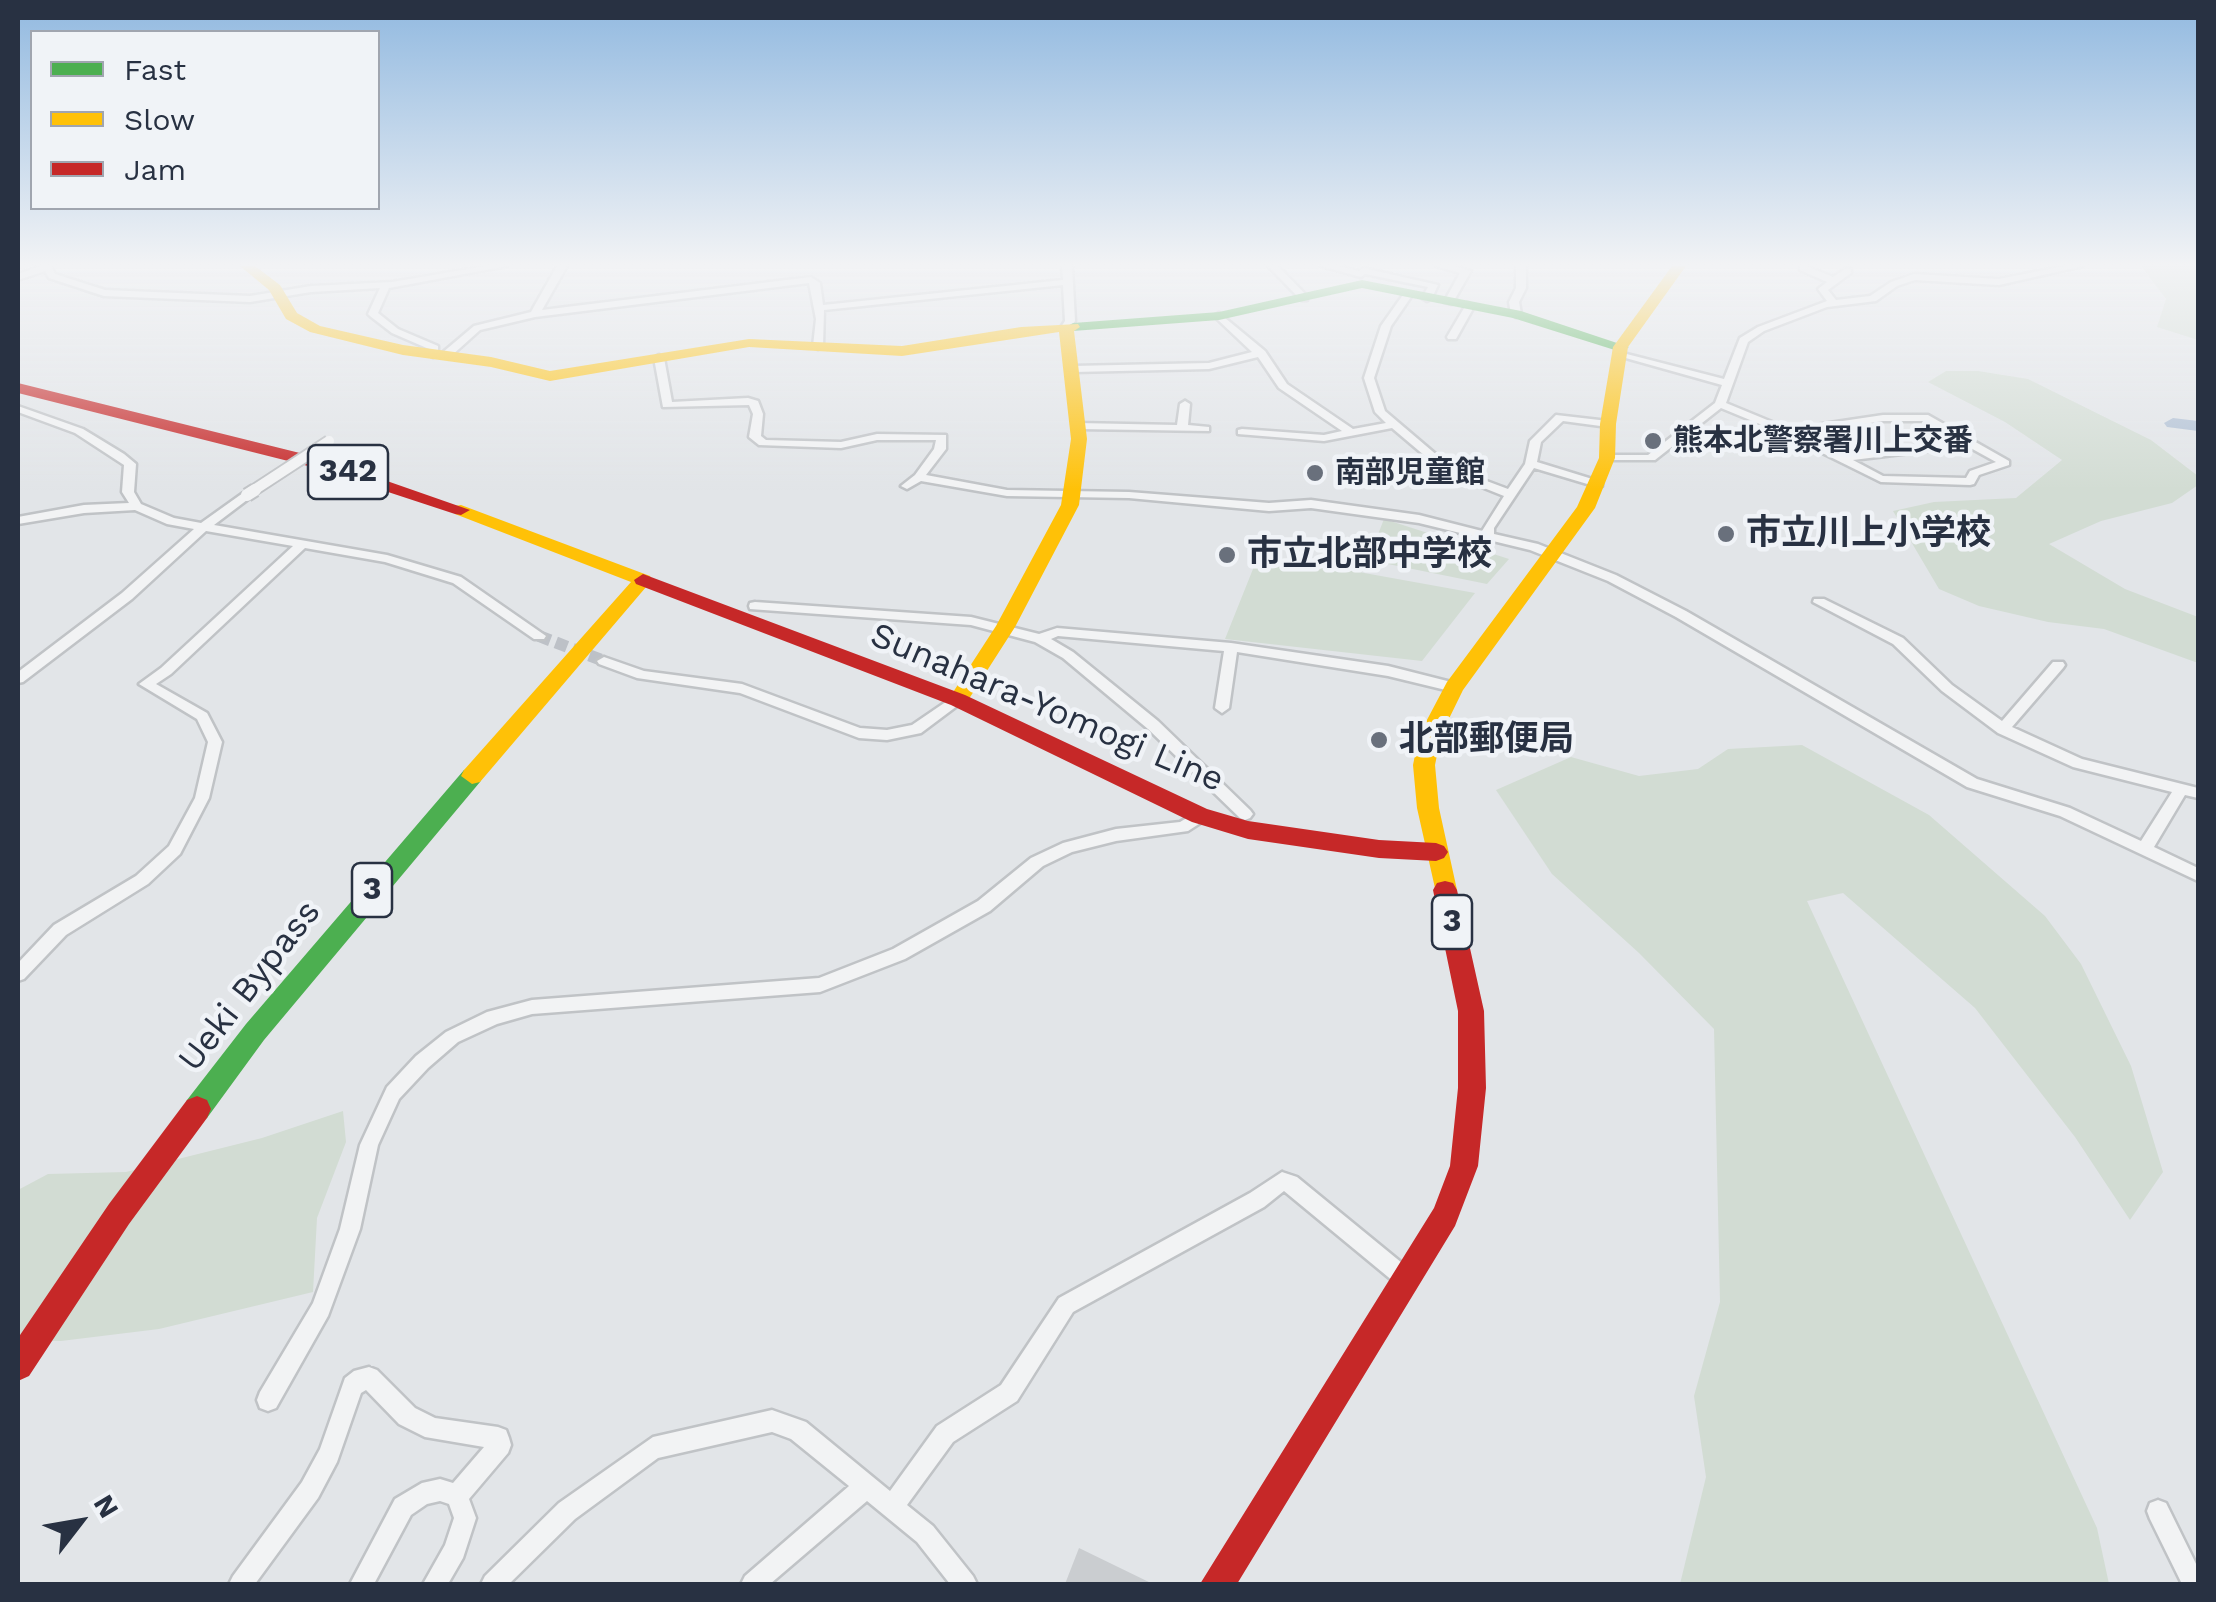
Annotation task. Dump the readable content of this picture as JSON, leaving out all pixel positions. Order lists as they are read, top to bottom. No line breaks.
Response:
{"streets":{"main road":["342","Sunahara-Yomogi Line","3","Ueki Bypass"]},"crossings":[["342","Sunahara-Yomogi Line"],["342","Ueki Bypass"],["Sunahara-Yomogi Line","3"],["Sunahara-Yomogi Line","Ueki Bypass"]],"places":["熊本北警察署川上交番","南部児童館","市立川上小学校","市立北部中学校","北部郵便局"],"legend":["Fast","Slow","Jam"],"north":"top right"}
